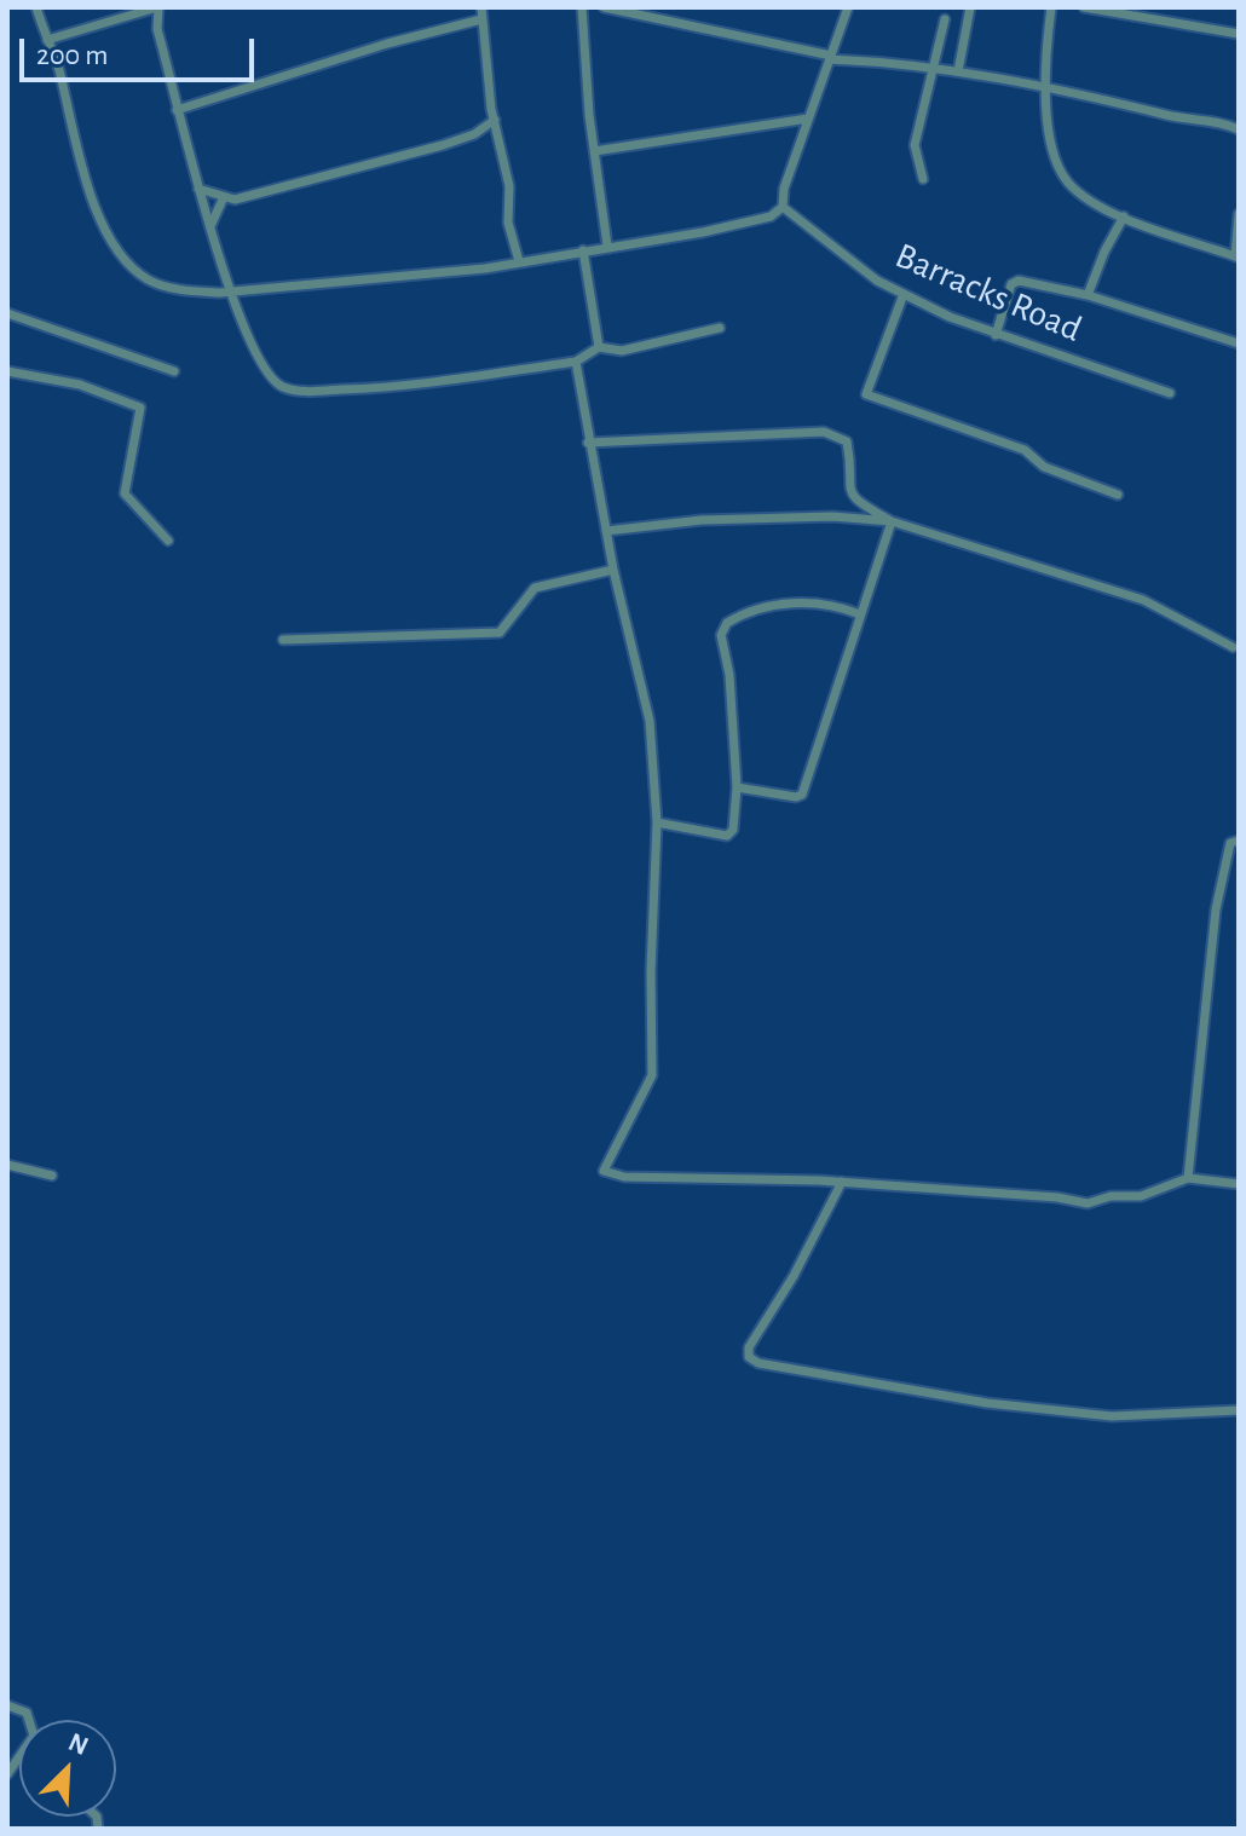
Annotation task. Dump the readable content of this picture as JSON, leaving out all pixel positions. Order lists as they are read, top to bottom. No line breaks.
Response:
{"streets":{"street":["Barracks Road"]},"scale_bar":"200 m","north":"top right"}
